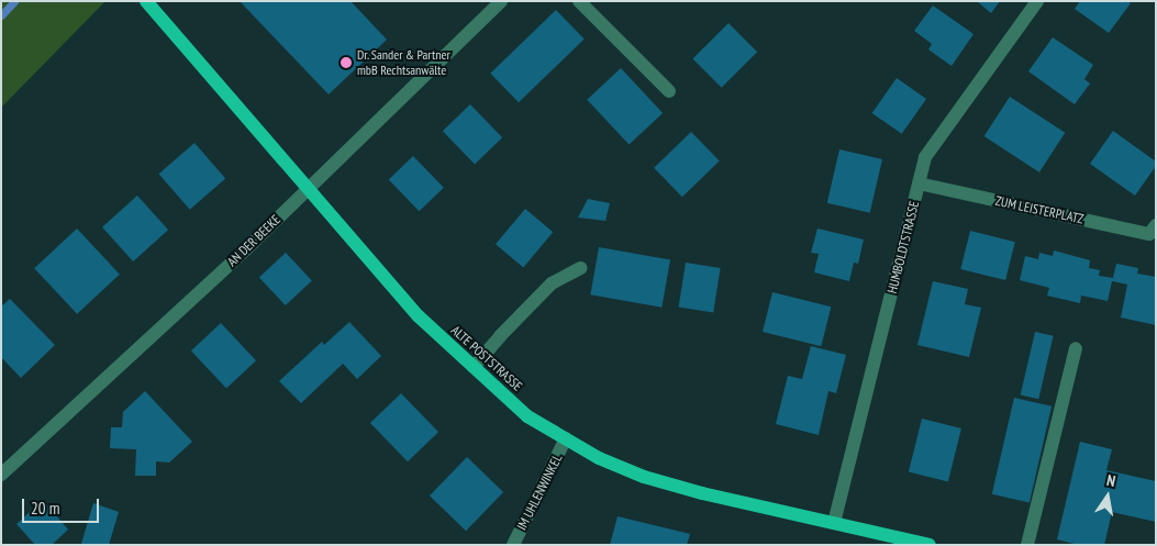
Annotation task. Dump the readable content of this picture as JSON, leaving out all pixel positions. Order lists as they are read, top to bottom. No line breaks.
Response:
{"streets":{"main road":["ALTE POSTSTRASSE"],"street":["ZUM LEISTERPLATZ","AN DER BEEKE","HUMBOLDTSTRASSE","IM UHLENWINKEL"]},"crossings":[["ZUM LEISTERPLATZ","HUMBOLDTSTRASSE"],["AN DER BEEKE","ALTE POSTSTRASSE"],["HUMBOLDTSTRASSE","ALTE POSTSTRASSE"],["ALTE POSTSTRASSE","IM UHLENWINKEL"]],"places":["Dr. Sander & Partner mbB Rechtsanwälte"],"scale_bar":"20 m","north":"top"}
